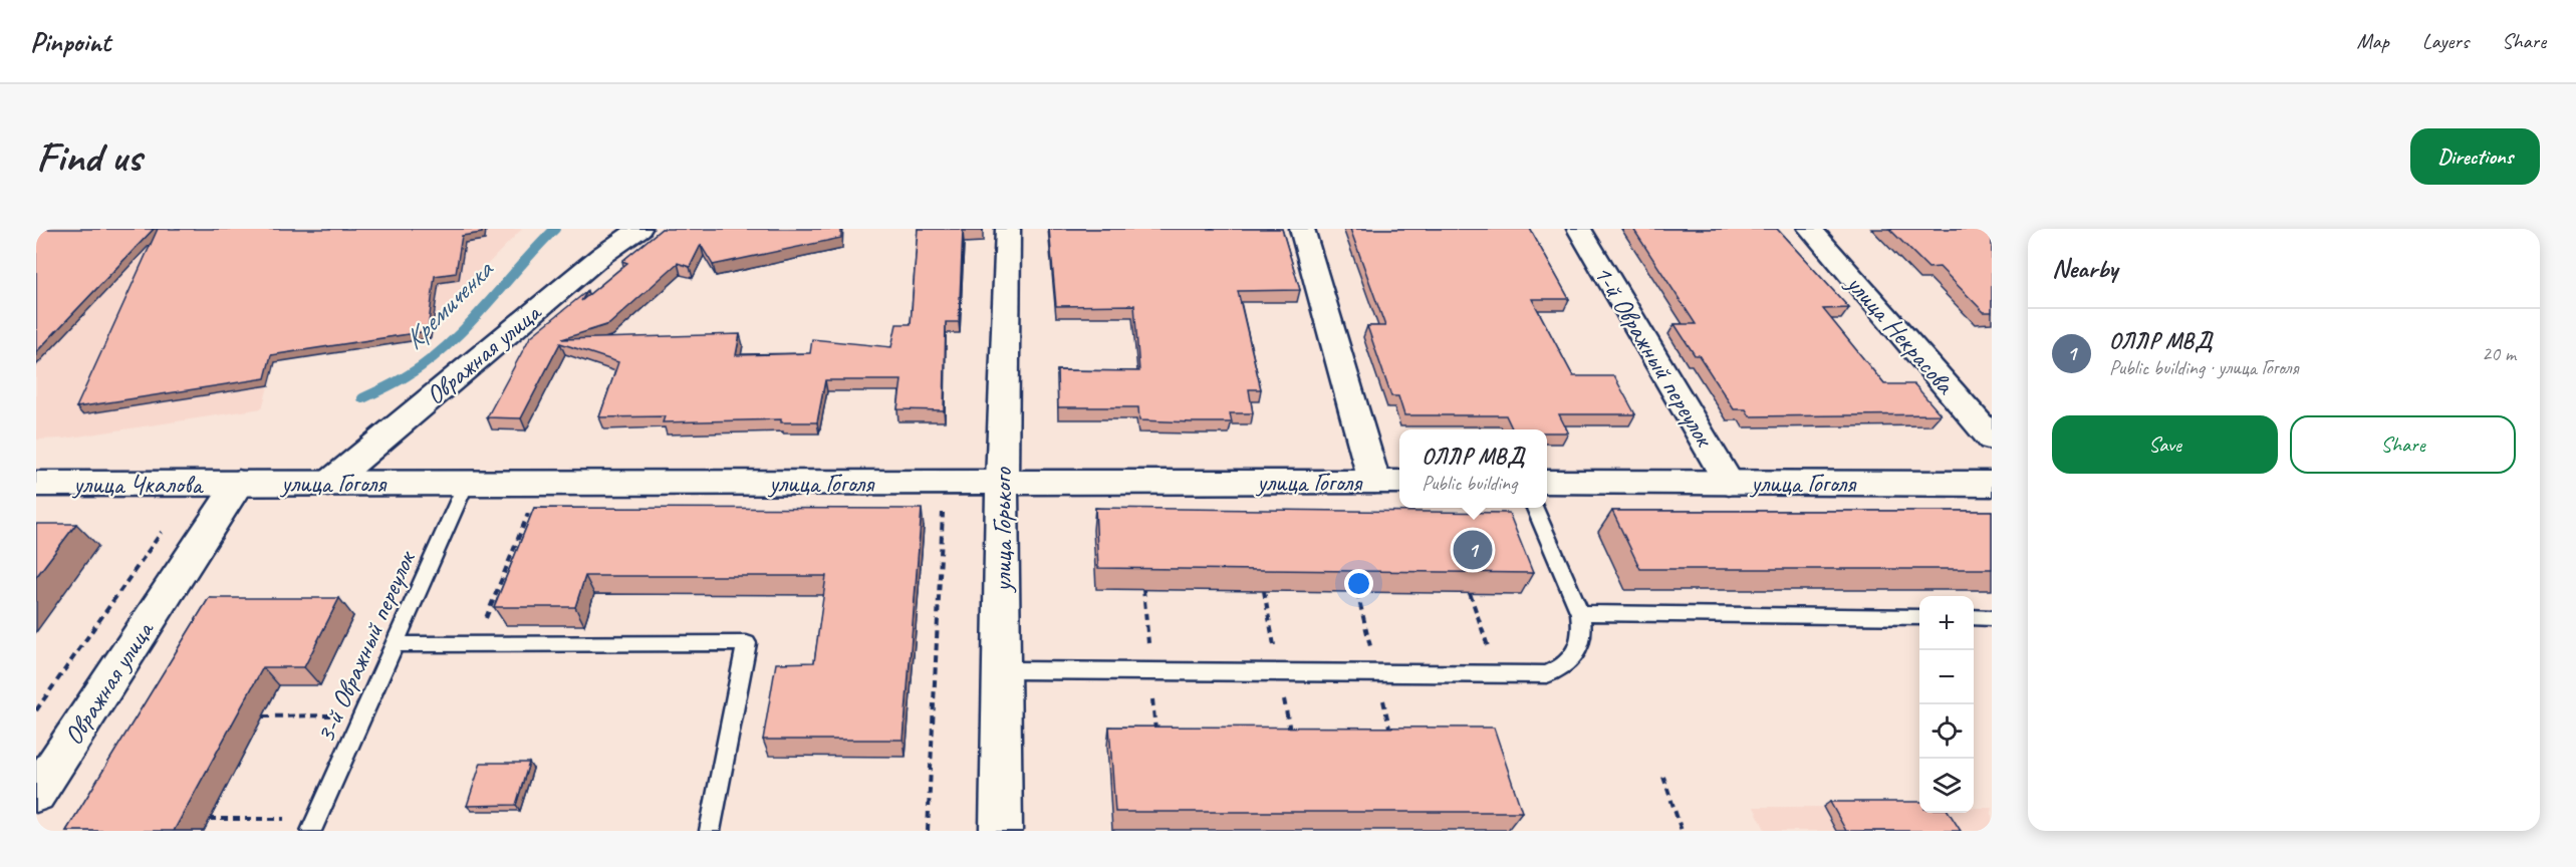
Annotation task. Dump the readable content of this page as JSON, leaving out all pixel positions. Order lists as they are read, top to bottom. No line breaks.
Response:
{"streets":{"street":["улица Некрасова","Овражная улица","1-й Овражный переулок","улица Гоголя","улица Чкалова","улица Горького"],"lane":["3-й Овражный переулок"]},"crossings":[["Овражная улица","улица Гоголя"],["Овражная улица","улица Чкалова"],["1-й Овражный переулок","улица Гоголя"],["улица Гоголя","улица Чкалова"],["улица Гоголя","улица Горького"],["улица Гоголя","3-й Овражный переулок"]],"water":["Кремиченка"],"page":{"header":"Pinpoint","nav":["Map","Layers","Share"],"buttons":["Directions",["Save","Share"]],"title":"Find us","heading":"Nearby","list":[{"mark":"1","name":"ОЛЛР МВД","note":"Public building · улица Гоголя","value":"20 m"}],"popup":["ОЛЛР МВД","Public building"],"pins":"1","map_buttons":["+","−"]}}
